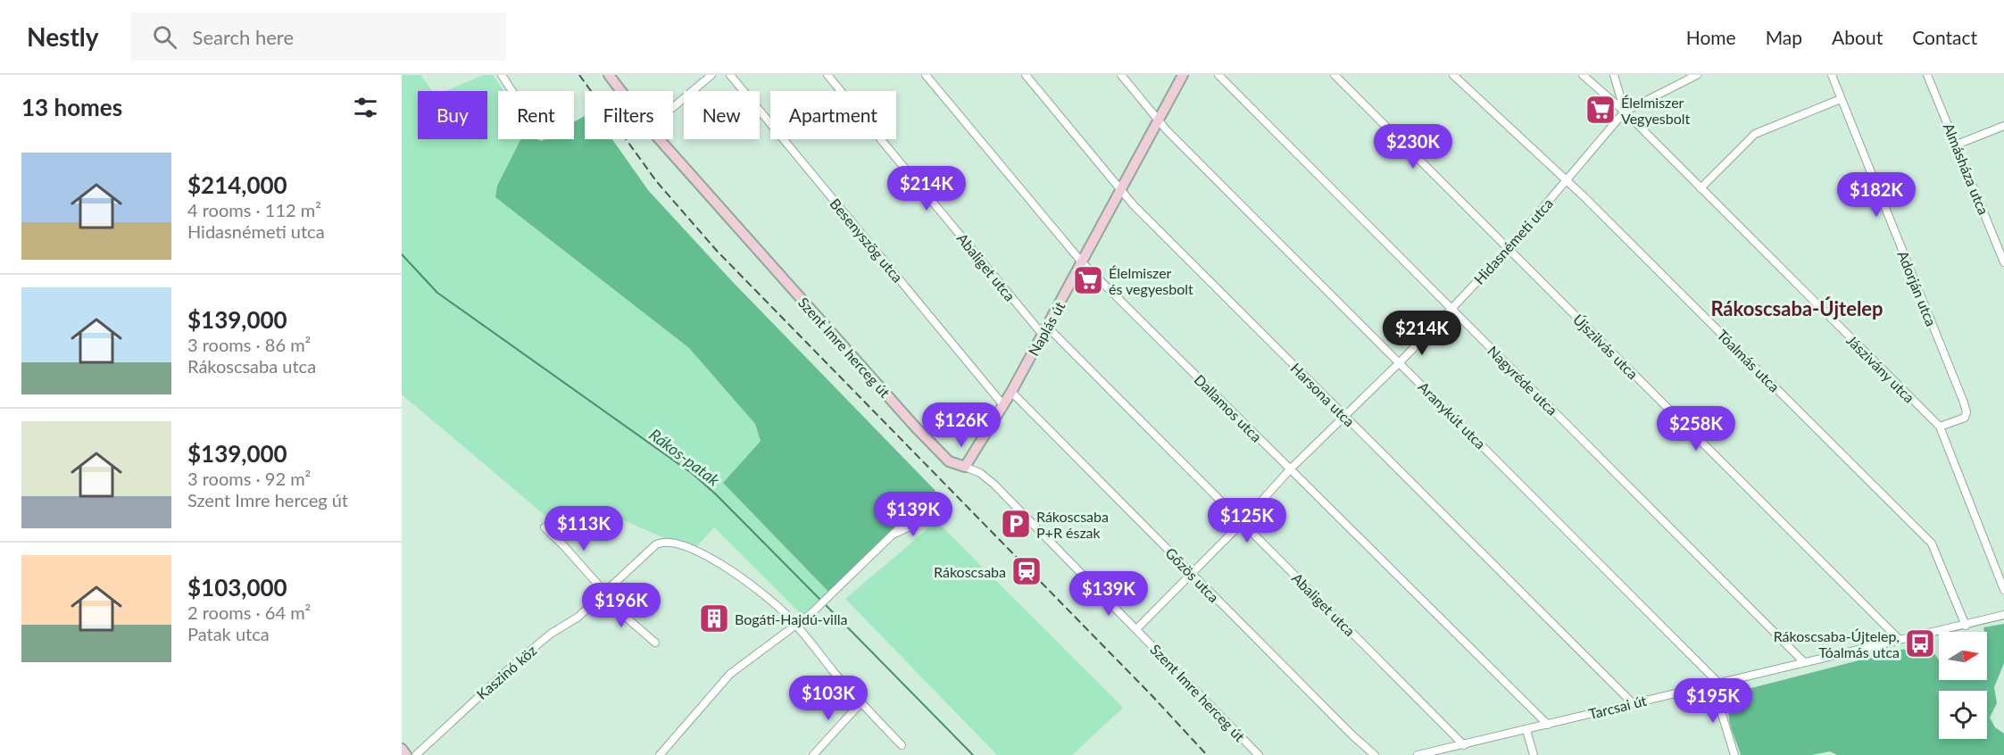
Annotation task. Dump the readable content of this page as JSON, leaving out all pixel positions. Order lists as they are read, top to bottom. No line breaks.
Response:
{"streets":{"street":["Almásháza utca","Besenyszög utca","Hidasnémeti utca","Abaliget utca","Adorján utca","Naplás út","Újszilvás utca","Szent Imre herceg út","Tóalmás utca","Jászivány utca","Nagyréde utca","Harsona utca","Dallamos utca","Aranykút utca","Gőzös utca","Kaszinó köz","Tarcsai út"]},"crossings":[["Besenyszög utca","Naplás út"],["Hidasnémeti utca","Abaliget utca"],["Hidasnémeti utca","Újszilvás utca"],["Hidasnémeti utca","Szent Imre herceg út"],["Hidasnémeti utca","Tóalmás utca"],["Hidasnémeti utca","Jászivány utca"],["Hidasnémeti utca","Nagyréde utca"],["Hidasnémeti utca","Harsona utca"],["Hidasnémeti utca","Dallamos utca"],["Hidasnémeti utca","Aranykút utca"],["Hidasnémeti utca","Gőzös utca"],["Abaliget utca","Naplás út"],["Abaliget utca","Tarcsai út"],["Adorján utca","Jászivány utca"],["Naplás út","Szent Imre herceg út"],["Naplás út","Harsona utca"],["Naplás út","Dallamos utca"],["Naplás út","Aranykút utca"],["Naplás út","Gőzös utca"],["Újszilvás utca","Tarcsai út"],["Tóalmás utca","Tarcsai út"],["Nagyréde utca","Tarcsai út"],["Harsona utca","Tarcsai út"],["Dallamos utca","Tarcsai út"],["Aranykút utca","Tarcsai út"]],"districts":["Rákoscsaba-Újtelep"],"water":["Rákos-patak"],"places":{"supermarket":["Élelmiszer Vegyesbolt","Élelmiszer és vegyesbolt"],"parking":["Rákoscsaba P+R észak"],"station":["Rákoscsaba"],"building":["Bogáti-Hajdú-villa"],"bus stop":["Rákoscsaba-Újtelep, Tóalmás utca"]},"north":"right","page":{"header":"Nestly","search":"Search here","nav":["Home","Map","About","Contact"],"heading":"13 homes","chip":["Buy","Rent","Filters","New","Apartment"],"price":["$230K","$214K","$182K","$214K","$126K","$258K","$139K","$125K","$113K","$139K","$196K","$103K","$195K"],"list":[{"name":"$214,000","note":"4 rooms · 112 m² · Hidasnémeti utca"},{"name":"$139,000","note":"3 rooms · 86 m² · Rákoscsaba utca"},{"name":"$139,000","note":"3 rooms · 92 m² · Szent Imre herceg út"},{"name":"$103,000","note":"2 rooms · 64 m² · Patak utca"}]}}
